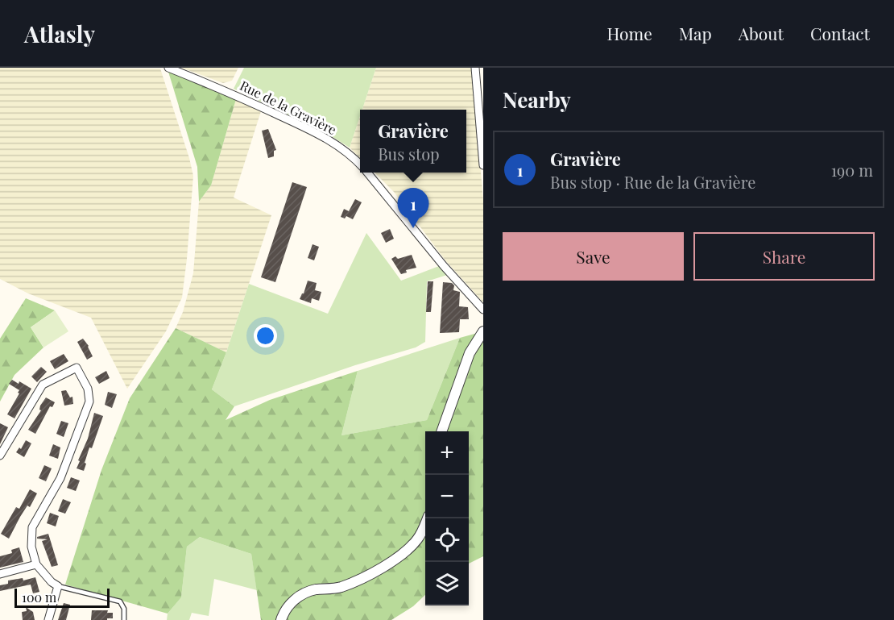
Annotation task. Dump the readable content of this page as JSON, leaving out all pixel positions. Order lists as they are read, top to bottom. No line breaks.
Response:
{"streets":{"street":["Rue de la Gravière"]},"scale_bar":"100 m","page":{"header":"Atlasly","nav":["Home","Map","About","Contact"],"heading":"Nearby","popup":["Gravière","Bus stop"],"list":[{"mark":"1","name":"Gravière","note":"Bus stop · Rue de la Gravière","value":"190 m"}],"pins":"1","buttons":["Save","Share"],"map_buttons":["+","−"],"scale":"100 m"}}
